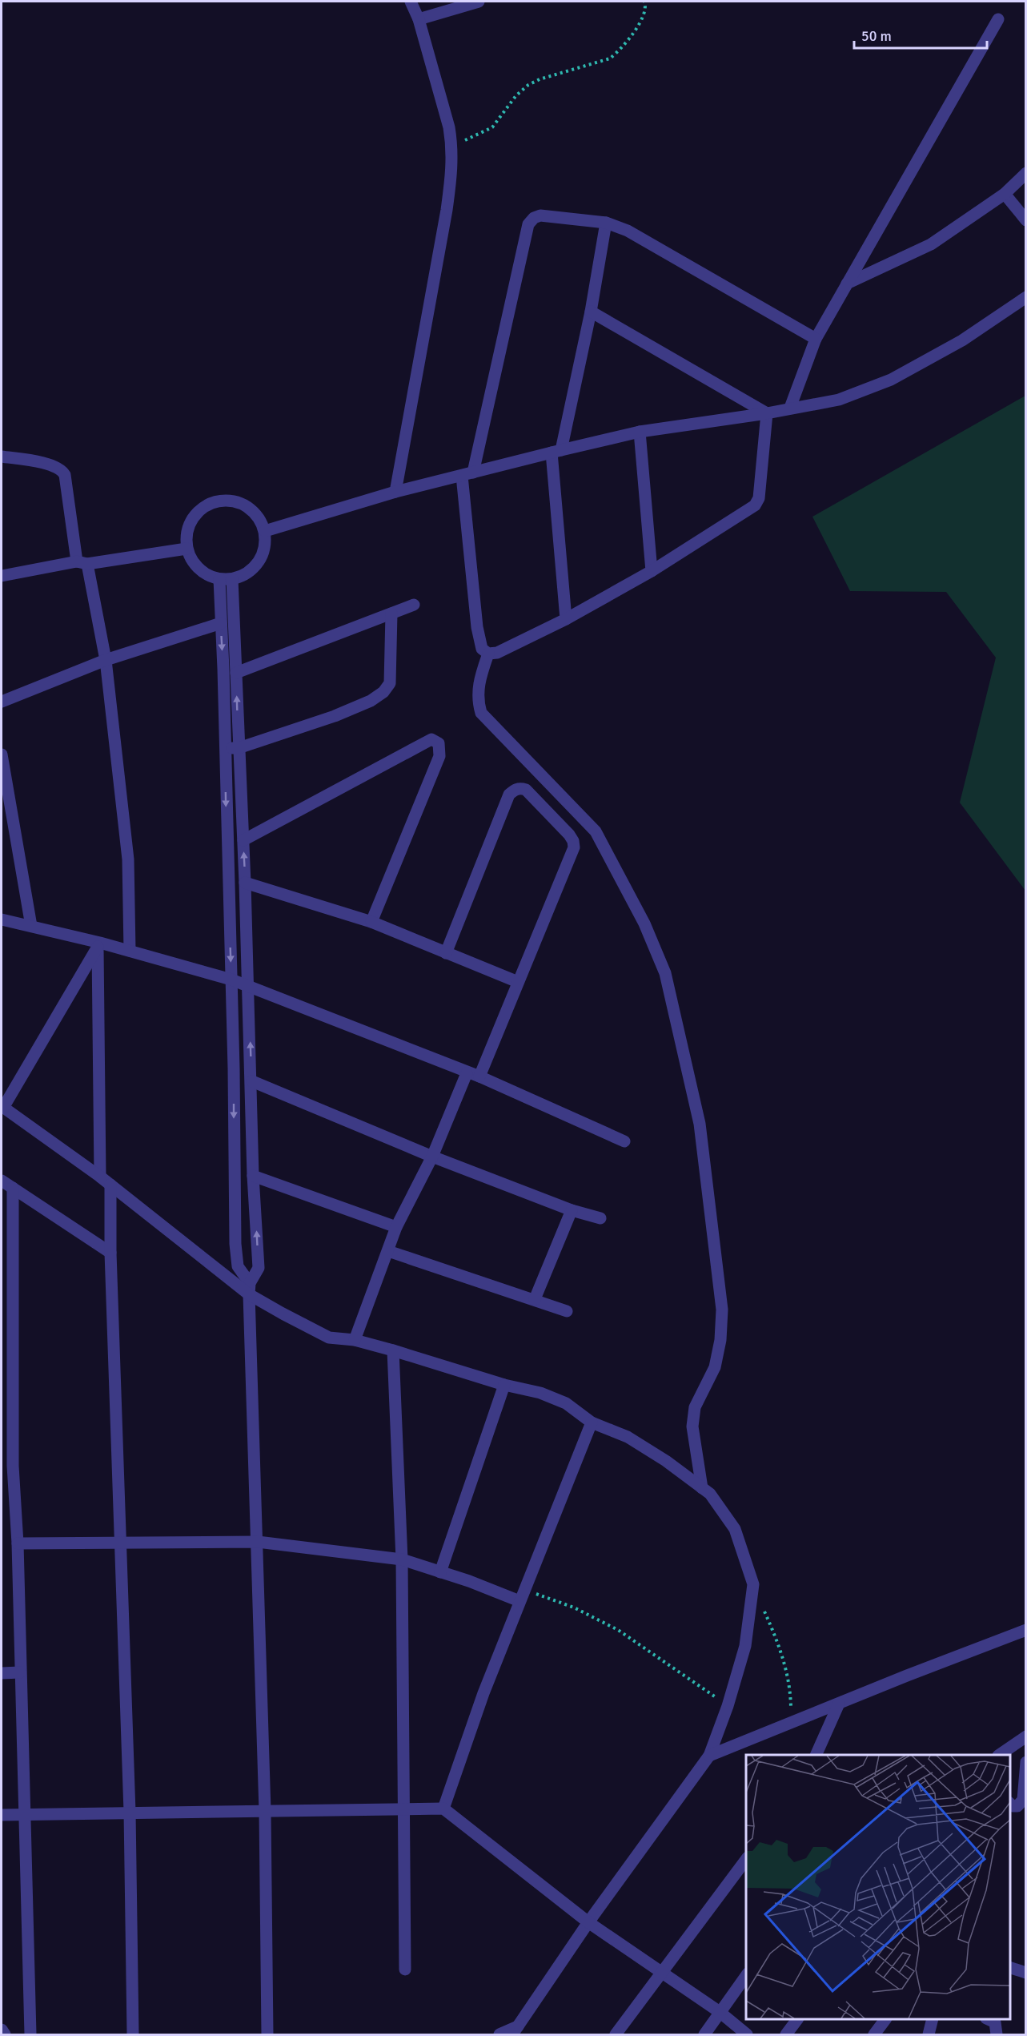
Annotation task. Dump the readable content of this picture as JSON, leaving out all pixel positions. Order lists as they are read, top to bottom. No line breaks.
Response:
{"scale_bar":"50 m"}
